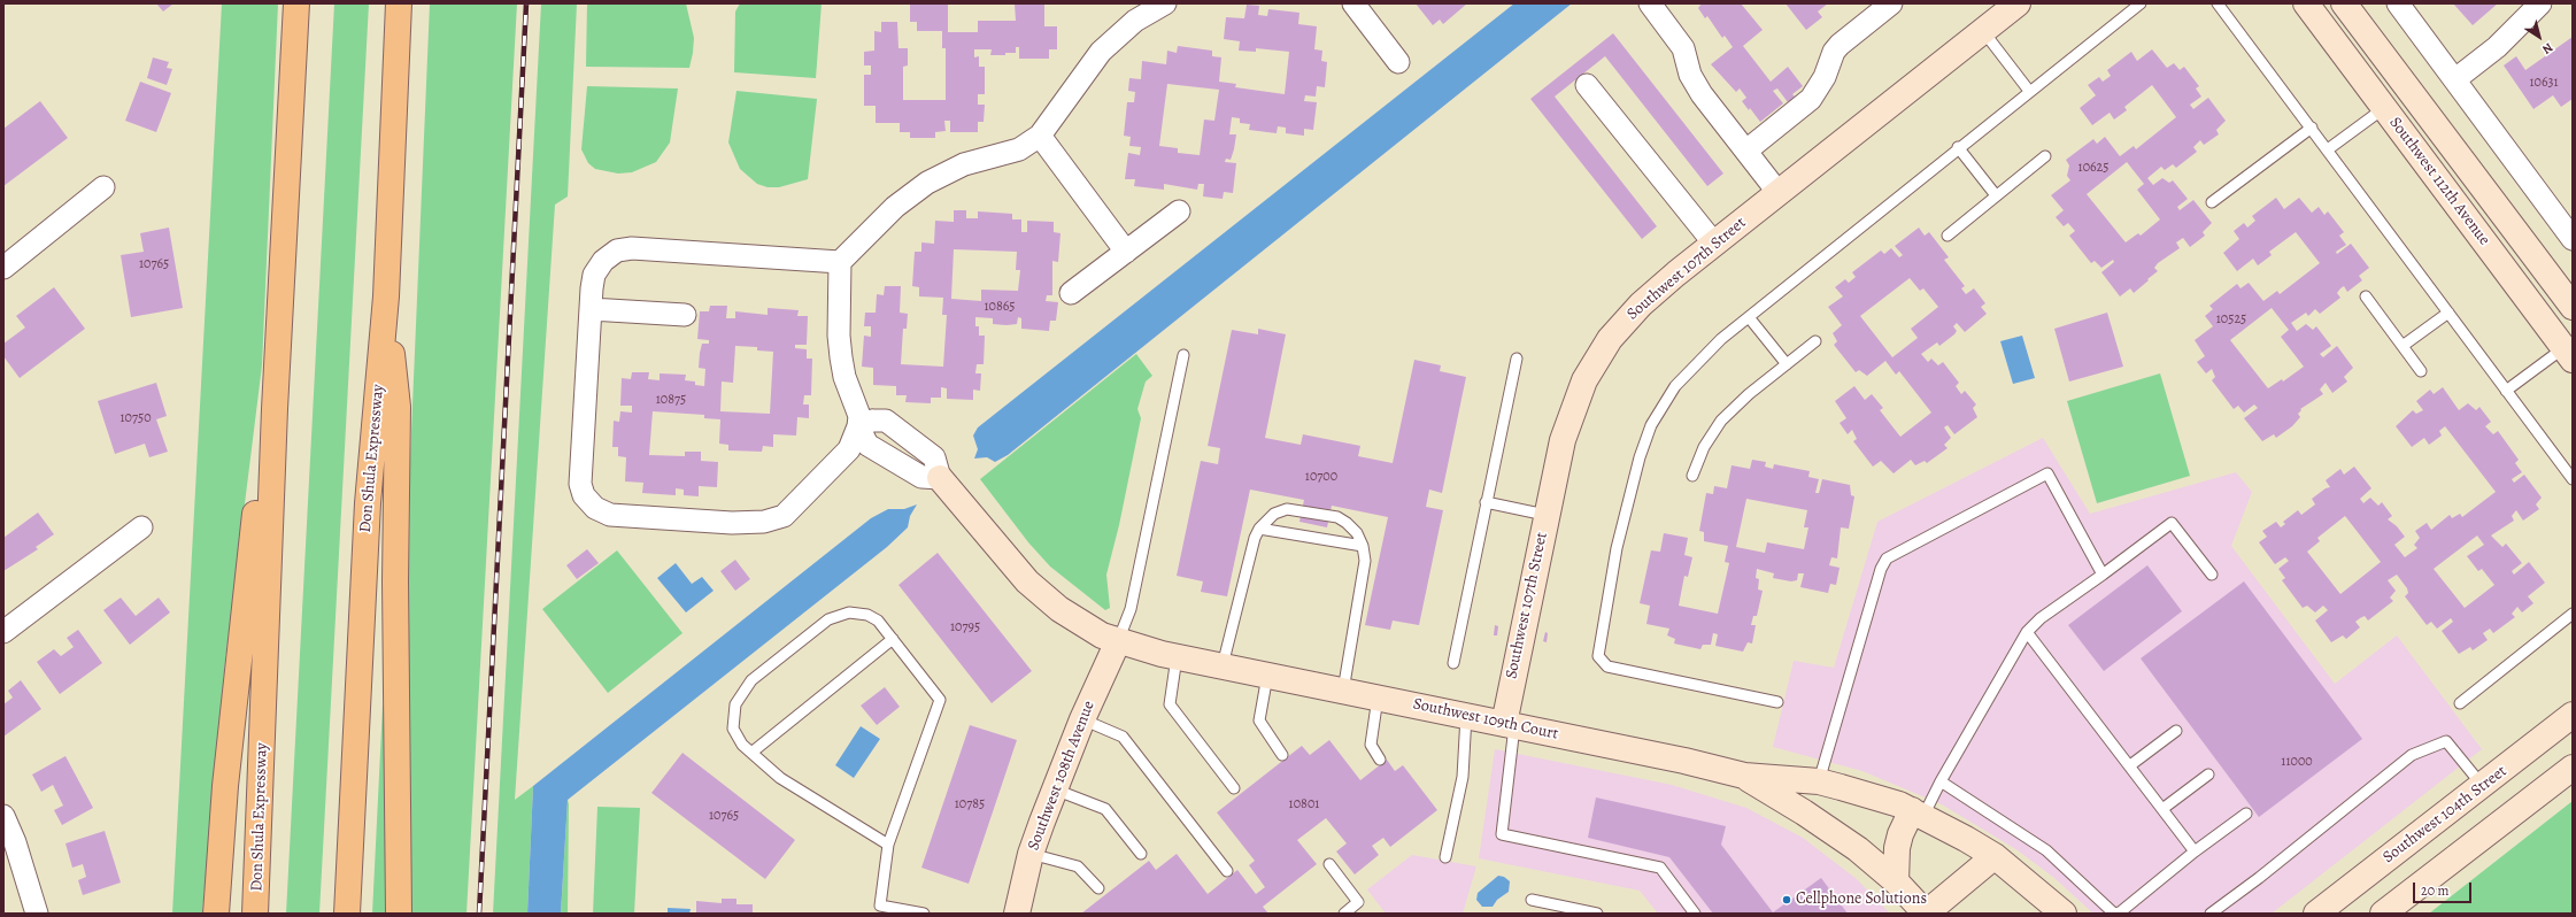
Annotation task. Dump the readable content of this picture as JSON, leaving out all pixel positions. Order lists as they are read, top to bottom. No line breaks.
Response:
{"streets":{"highway":["Don Shula Expressway"],"street":["Southwest 112th Avenue","Southwest 107th Street","Southwest 109th Court","Southwest 108th Avenue","Southwest 104th Street"]},"crossings":[["Southwest 107th Street","Southwest 109th Court"],["Southwest 109th Court","Southwest 108th Avenue"]],"places":["Cellphone Solutions"],"house_numbers":["10631","10625","10765","10865","10525","10875","10750","10700","10795","11000","10785","10801","10765"],"scale_bar":"20 m","north":"bottom right"}
